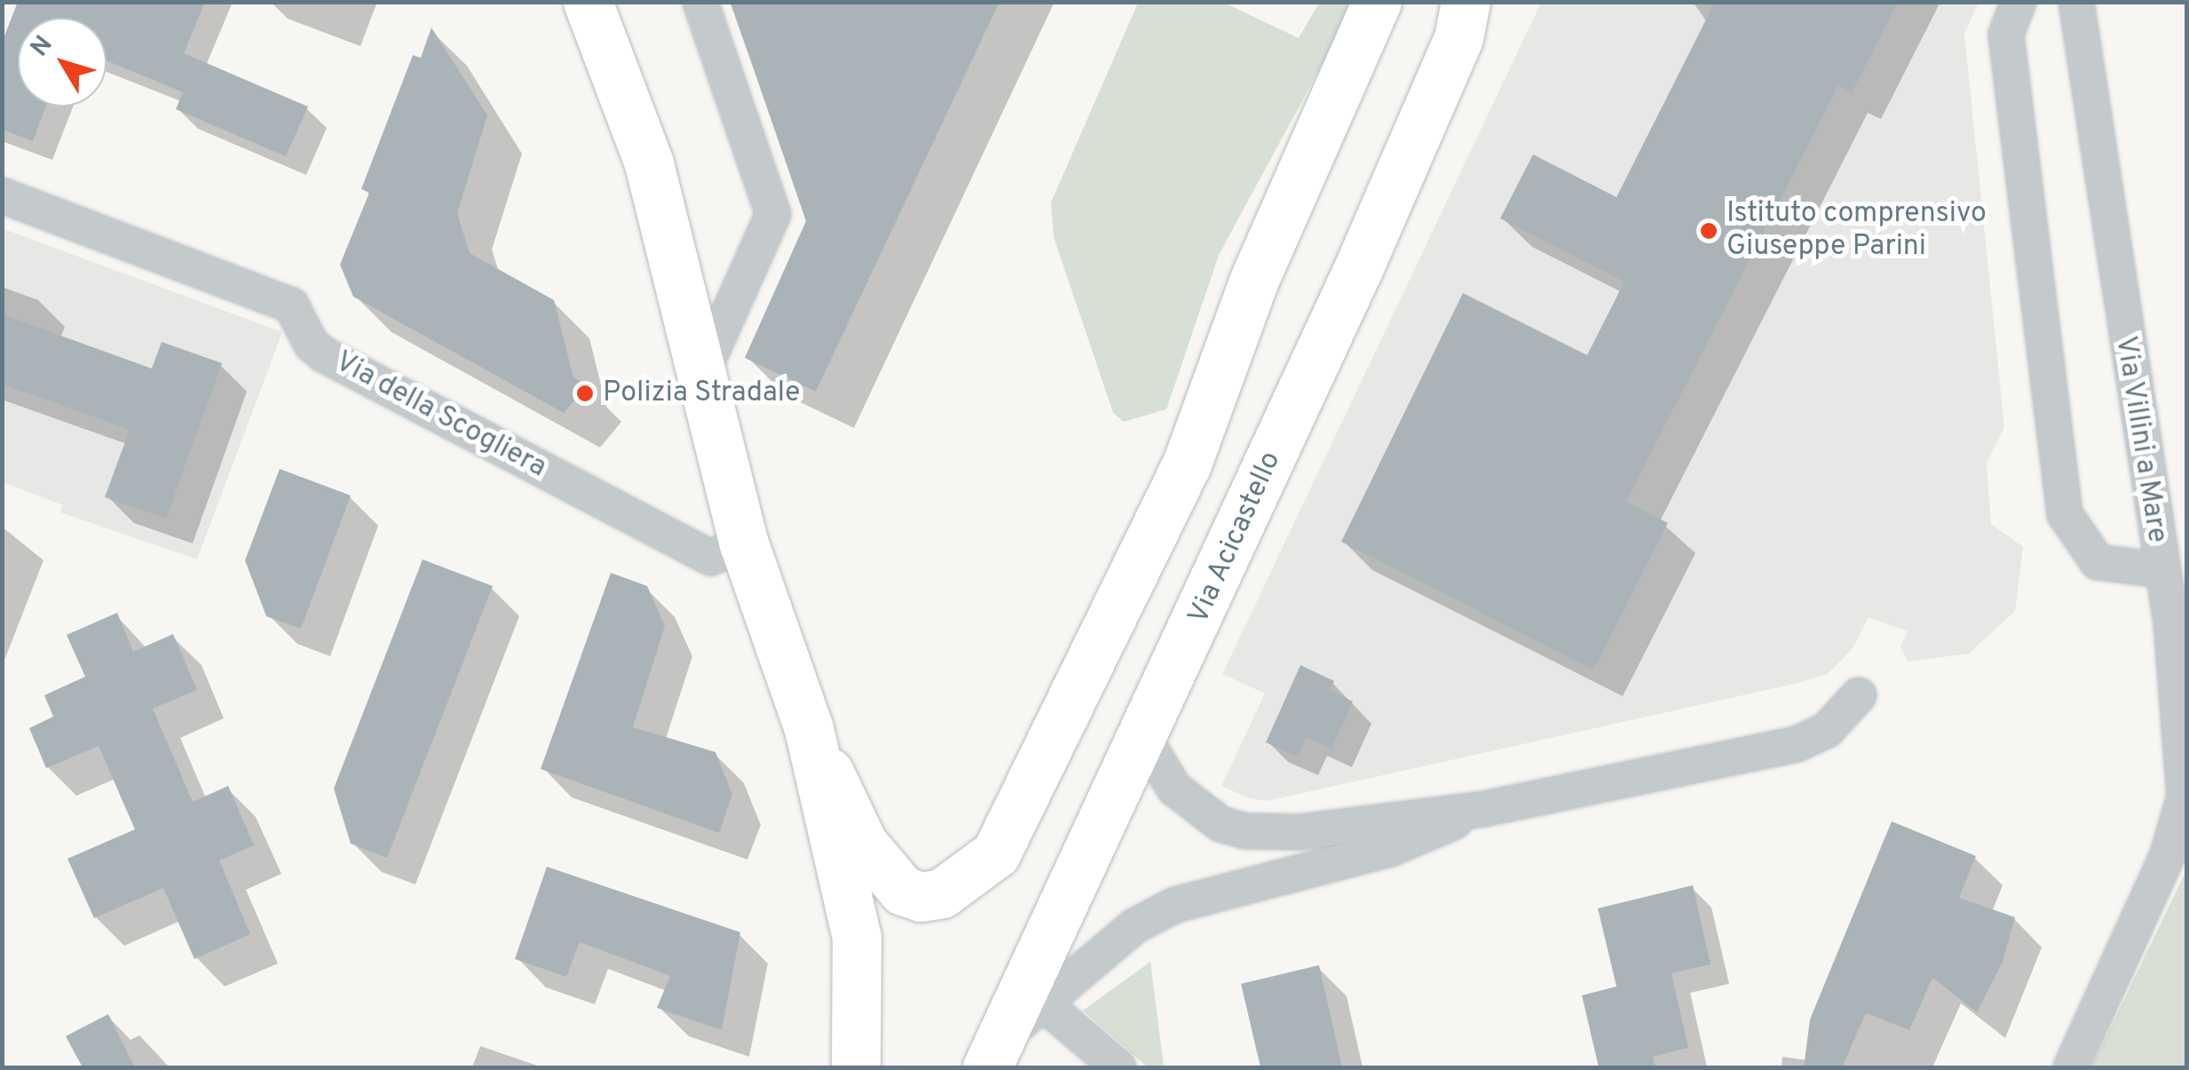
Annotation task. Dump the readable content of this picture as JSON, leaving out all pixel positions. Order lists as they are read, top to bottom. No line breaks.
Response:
{"streets":{"main road":["Via Acicastello"],"street":["Via della Scogliera","Via Villini a Mare"]},"places":["Istituto comprensivo Giuseppe Parini","Polizia Stradale"],"north":"top left"}
